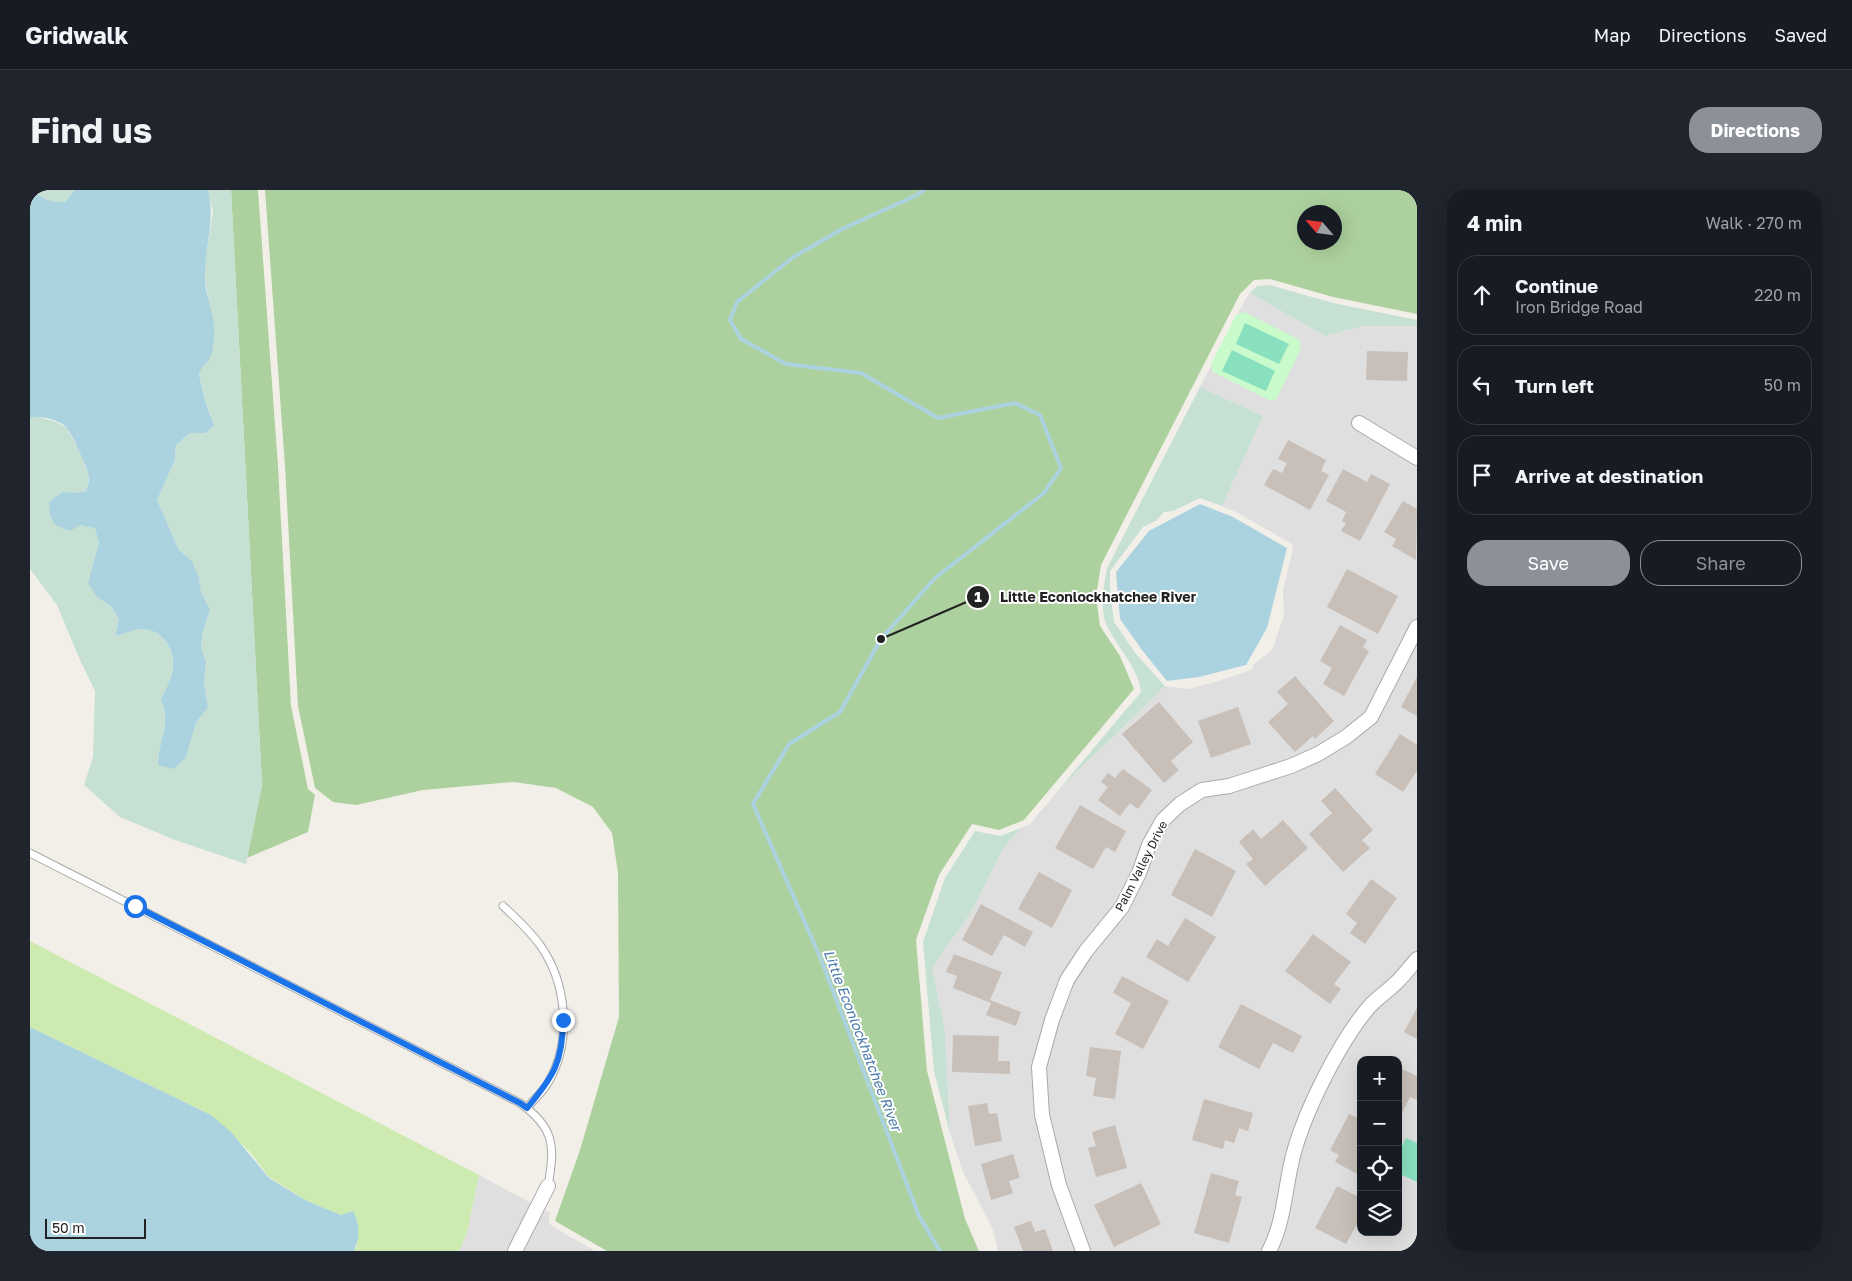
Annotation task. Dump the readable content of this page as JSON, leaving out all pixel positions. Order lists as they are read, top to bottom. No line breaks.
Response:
{"streets":{"street":["Palm Valley Drive"]},"water":["Little Econlockhatchee River"],"places":["Little Econlockhatchee River"],"scale_bar":"50 m","north":"top left","page":{"header":"Gridwalk","nav":["Map","Directions","Saved"],"buttons":["Directions",["Save","Share"]],"title":"Find us","heading":["4 min","Walk · 270 m"],"list":[["Continue","Iron Bridge Road","220 m"],["Turn left","50 m"],"Arrive at destination"],"map_buttons":["+","−"],"scale":"50 m"}}
